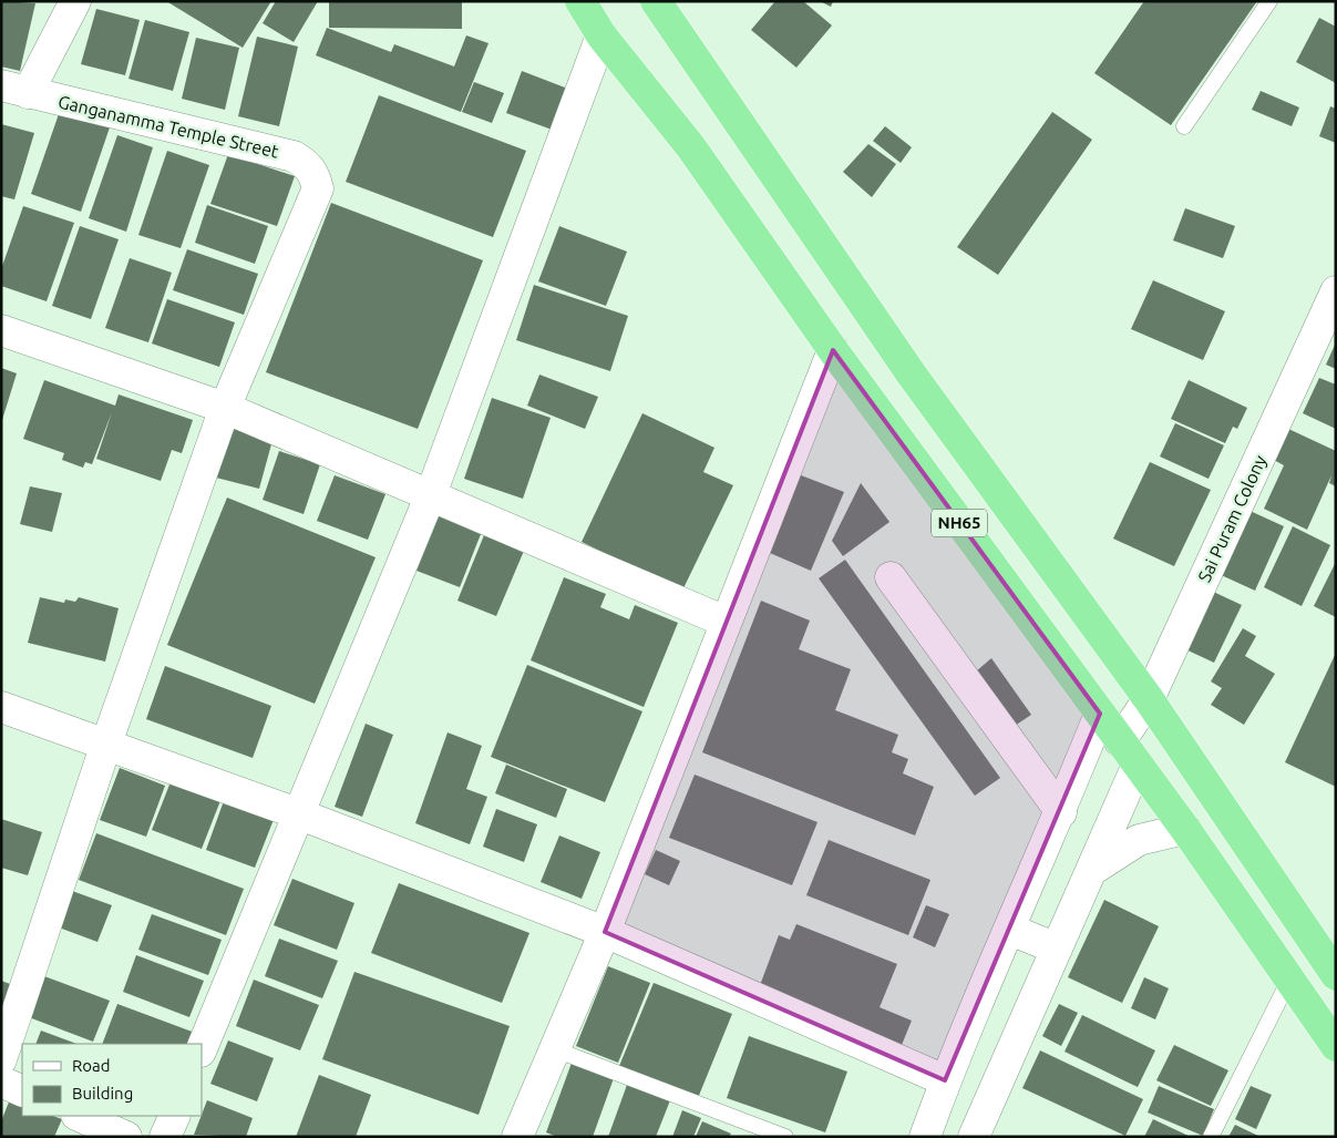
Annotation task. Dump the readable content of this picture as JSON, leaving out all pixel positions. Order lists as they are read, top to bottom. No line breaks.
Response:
{"streets":{"highway":["NH65"],"street":["Ganganamma Temple Street","Sai Puram Colony"]},"crossings":[["Sai Puram Colony","NH65"]],"legend":["Road","Building"]}
